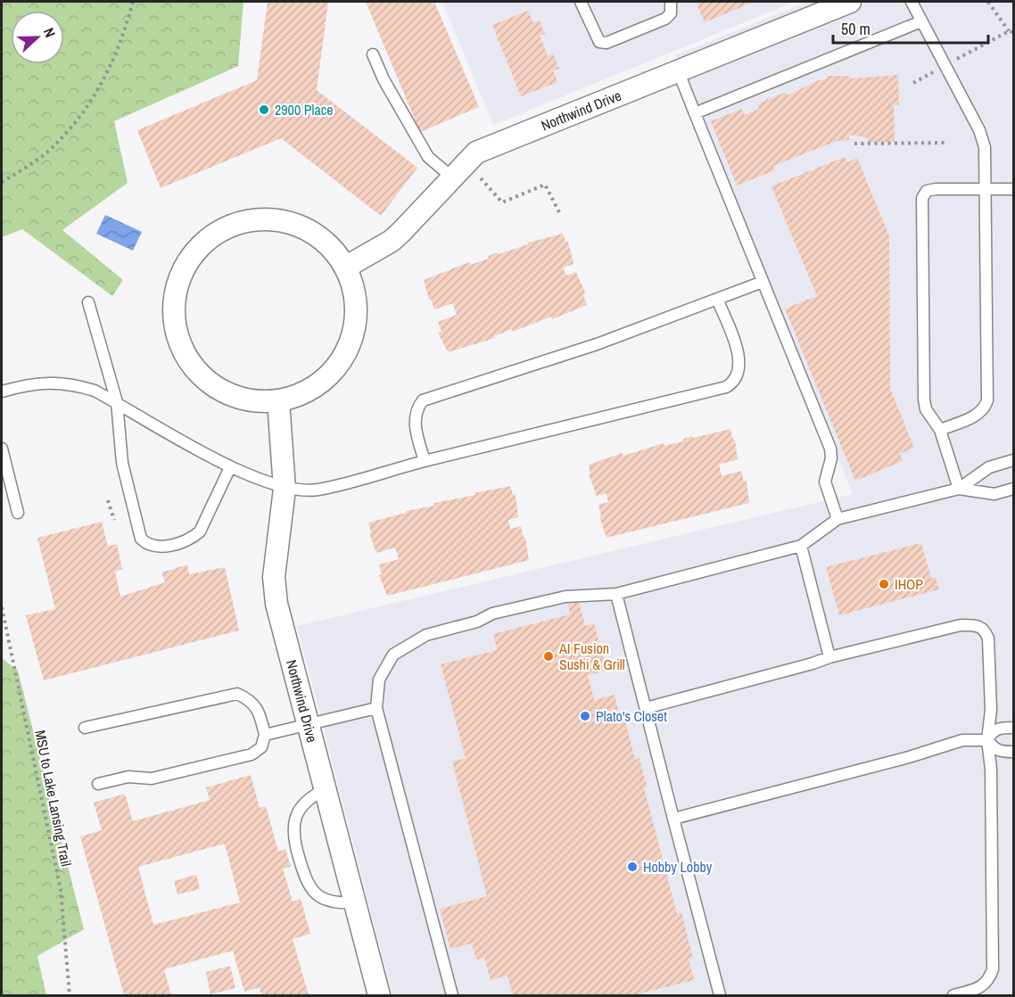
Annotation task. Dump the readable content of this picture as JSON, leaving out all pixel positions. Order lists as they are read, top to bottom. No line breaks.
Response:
{"streets":{"street":["Northwind Drive"],"path":["MSU to Lake Lansing Trail"]},"places":["2900 Place","IHOP","AI Fusion Sushi & Grill","Plato's Closet","Hobby Lobby"],"scale_bar":"50 m","north":"right"}
